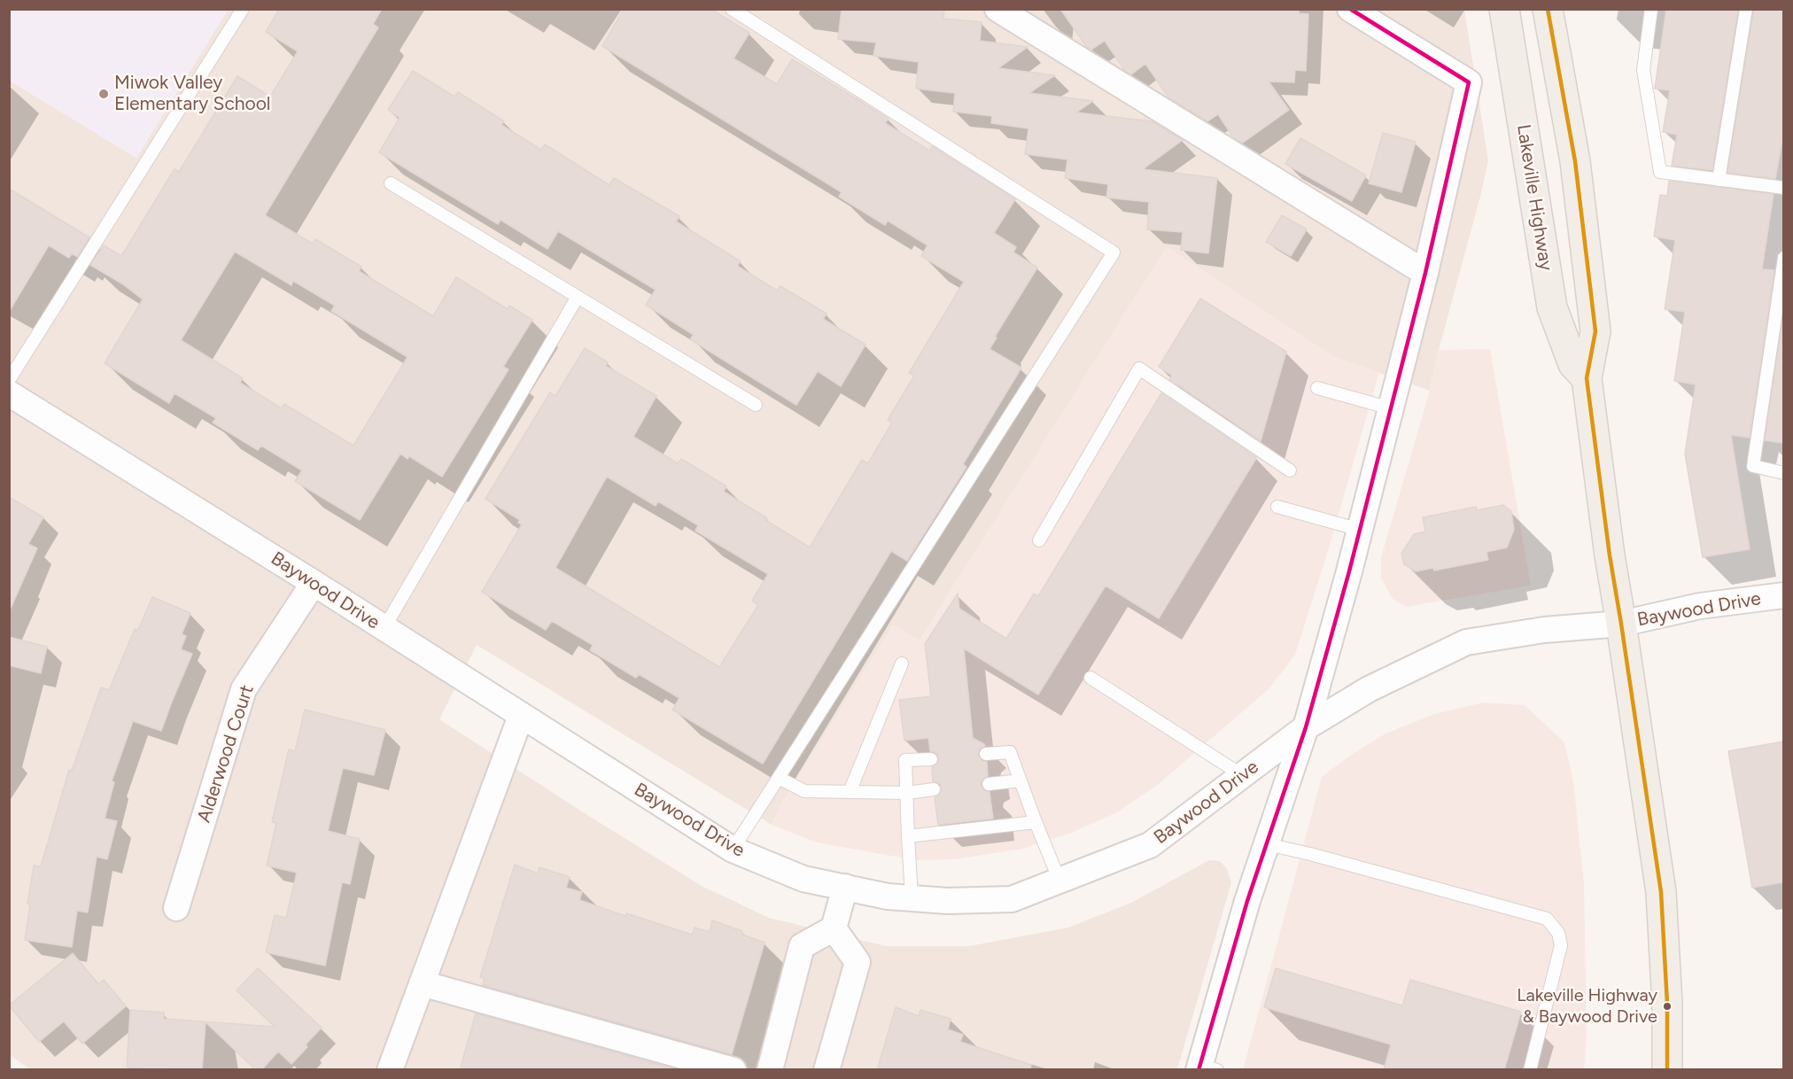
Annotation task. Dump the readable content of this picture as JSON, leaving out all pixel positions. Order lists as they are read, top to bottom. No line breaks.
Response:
{"streets":{"main road":["Lakeville Highway"],"street":["Baywood Drive","Alderwood Court"]},"crossings":[["Lakeville Highway","Baywood Drive"],["Baywood Drive","Alderwood Court"]],"places":["Miwok Valley Elementary School","Lakeville Highway & Baywood Drive"]}
